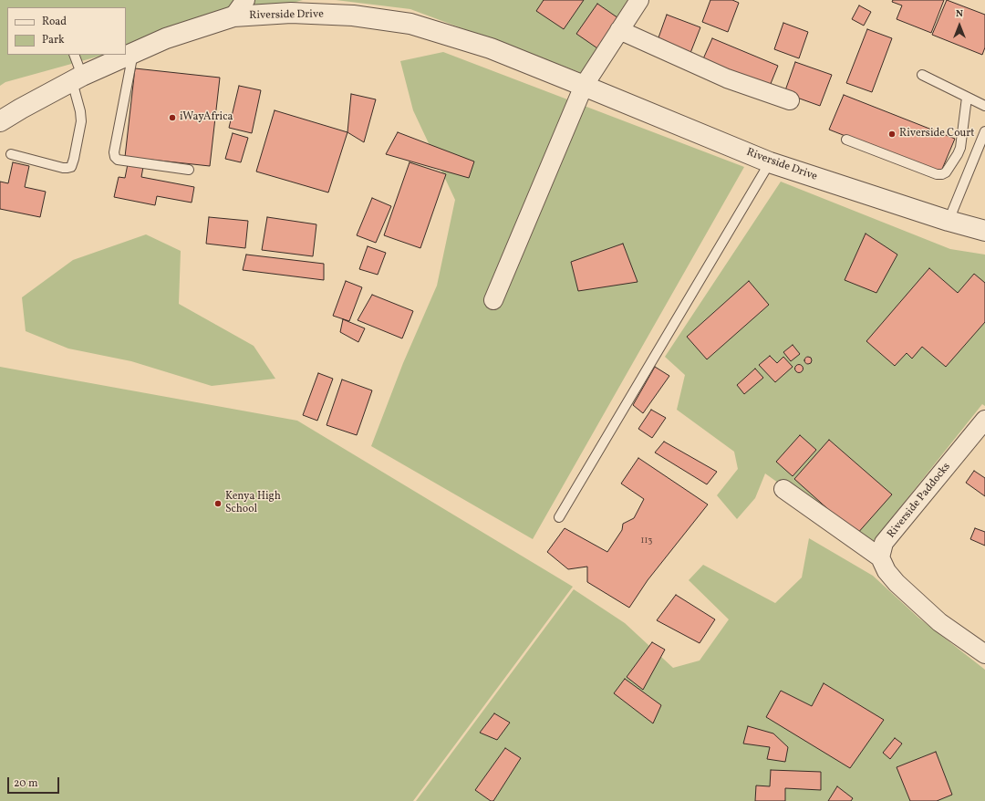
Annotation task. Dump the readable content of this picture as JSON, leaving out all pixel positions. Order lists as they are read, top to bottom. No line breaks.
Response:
{"streets":{"street":["Riverside Drive","Riverside Paddocks"]},"places":["iWayAfrica","Riverside Court","Kenya High School"],"house_numbers":["113"],"legend":["Road","Park"],"scale_bar":"20 m","north":"top"}
